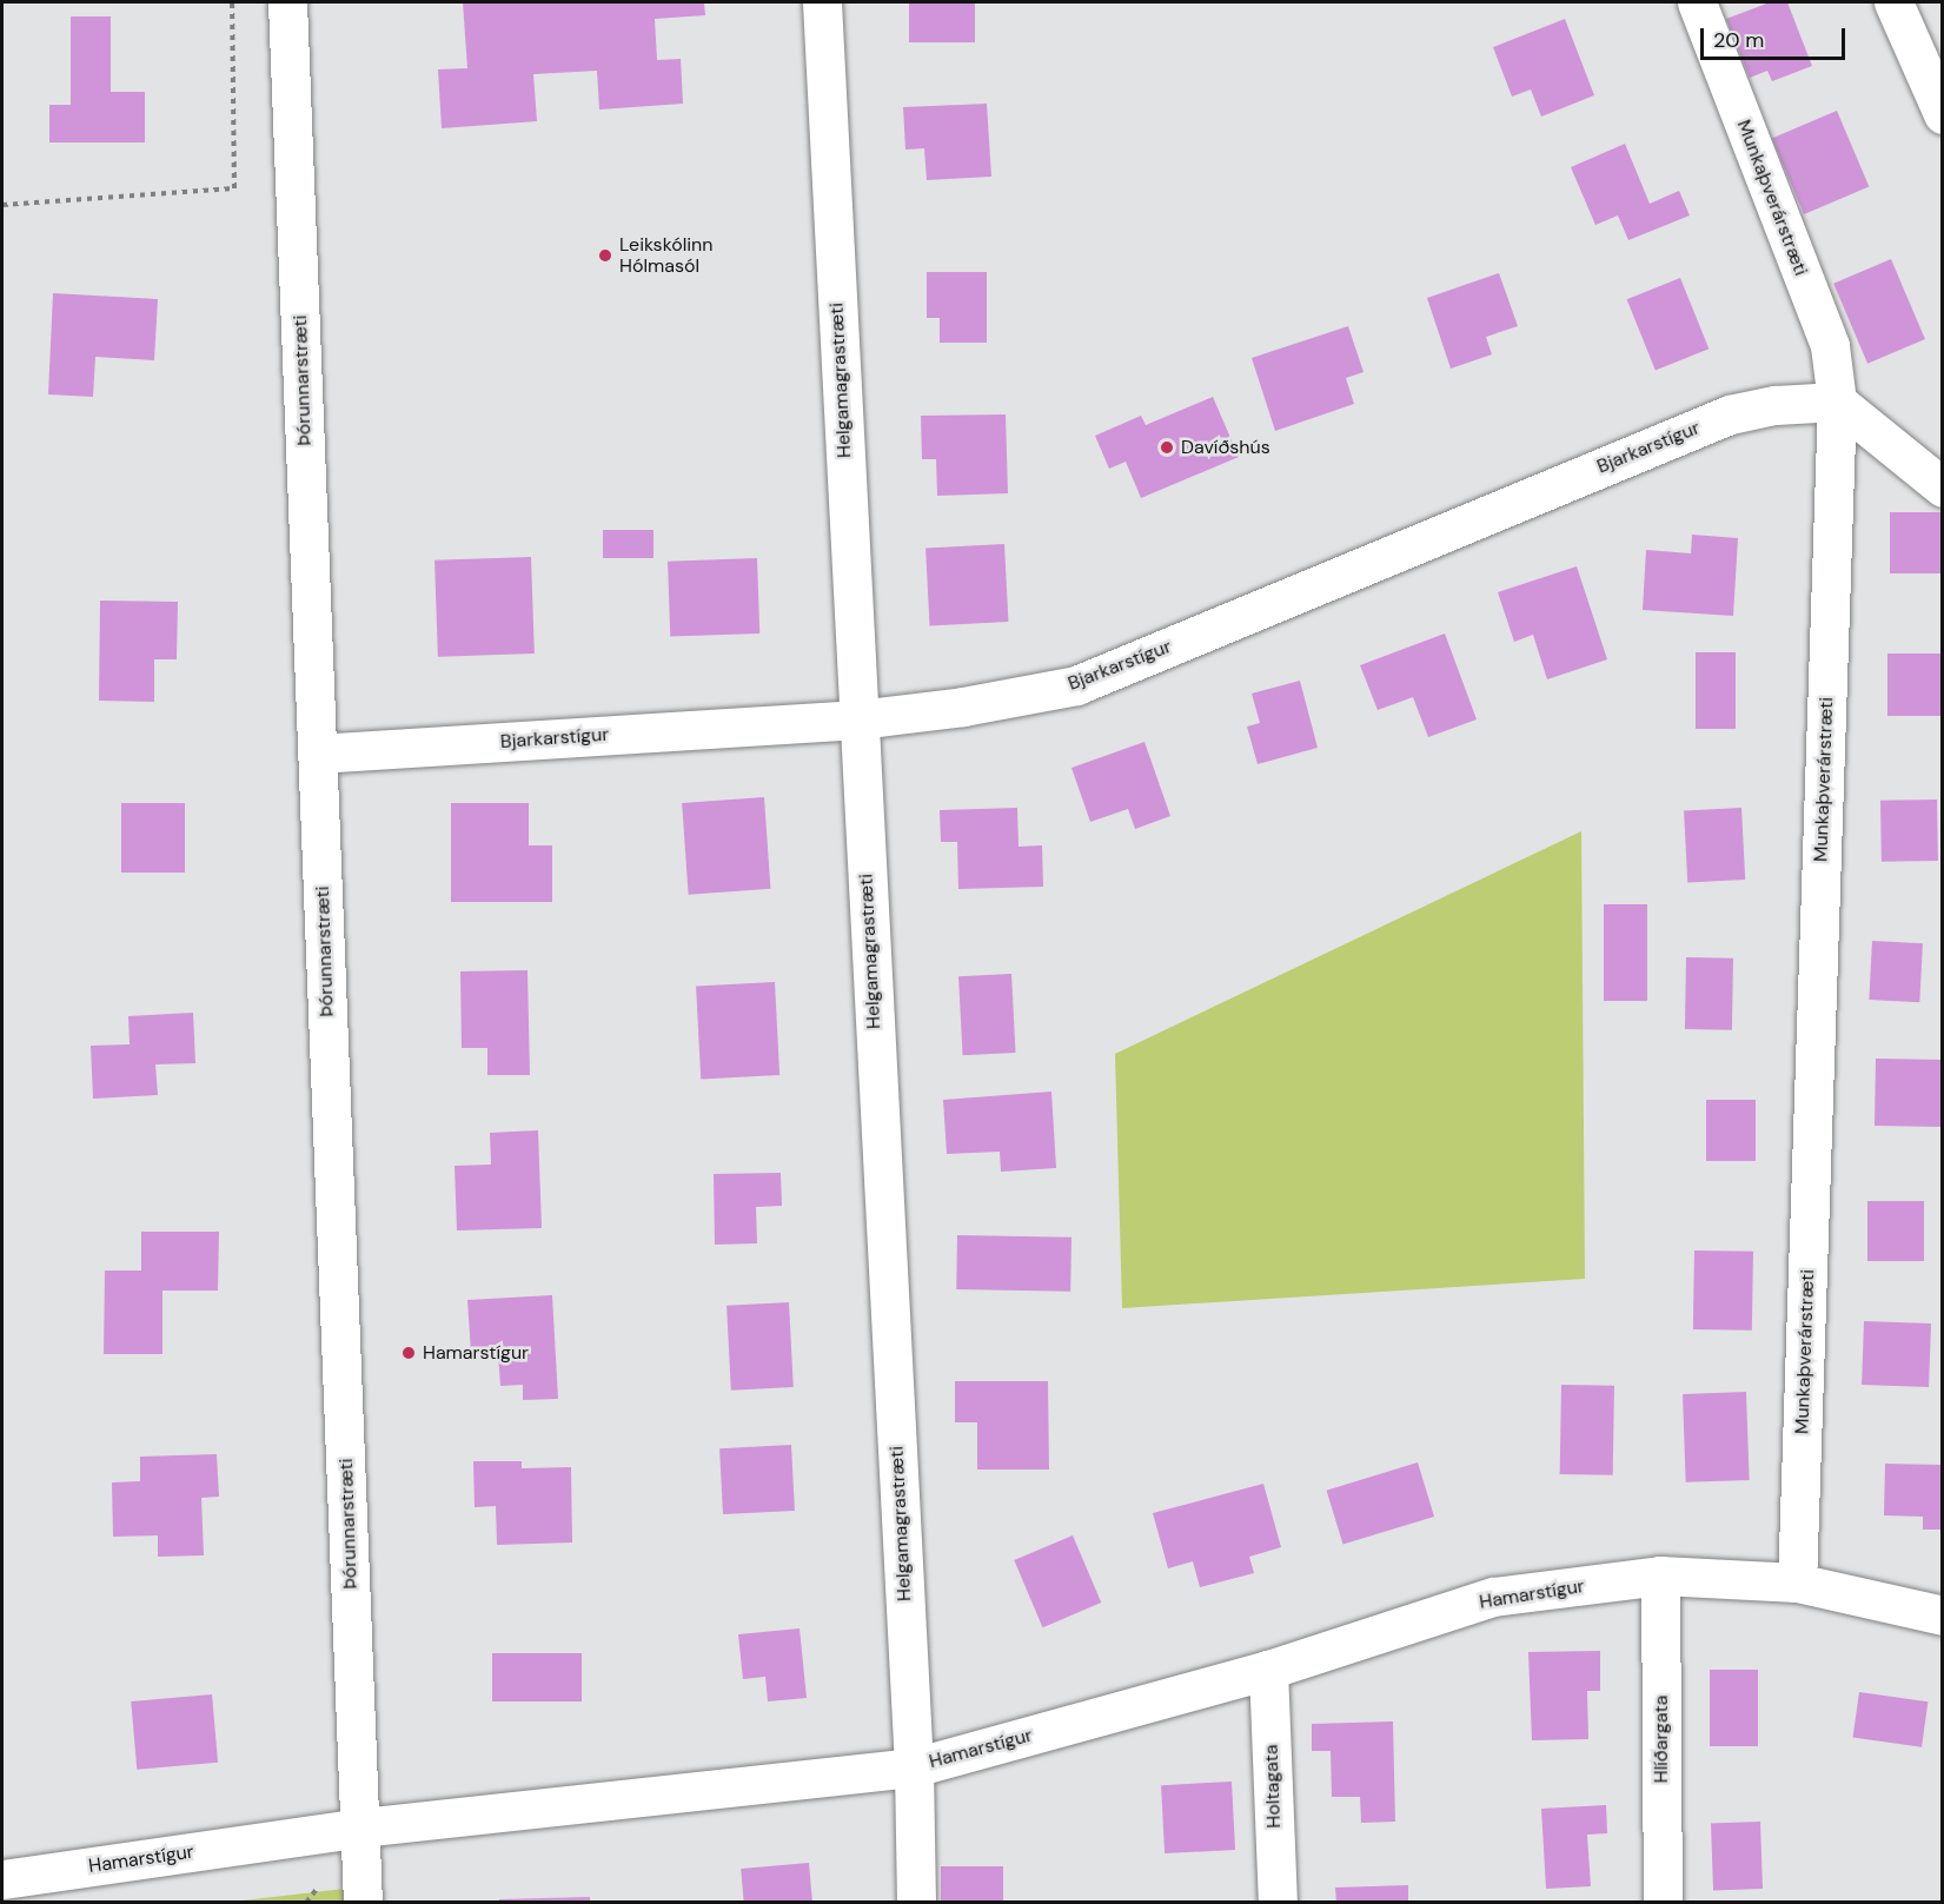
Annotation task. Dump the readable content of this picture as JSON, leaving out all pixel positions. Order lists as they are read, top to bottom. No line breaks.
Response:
{"streets":{"street":["Munkaþverárstræti","Þórunnarstræti","Helgamagrastræti","Bjarkarstígur","Hamarstígur","Hlíðargata","Holtagata"]},"crossings":[["Munkaþverárstræti","Bjarkarstígur"],["Munkaþverárstræti","Hamarstígur"],["Þórunnarstræti","Bjarkarstígur"],["Þórunnarstræti","Hamarstígur"],["Helgamagrastræti","Bjarkarstígur"],["Helgamagrastræti","Hamarstígur"],["Hamarstígur","Hlíðargata"],["Hamarstígur","Holtagata"]],"places":["Leikskólinn Hólmasól","Davíðshús","Hamarstígur"],"scale_bar":"20 m"}
